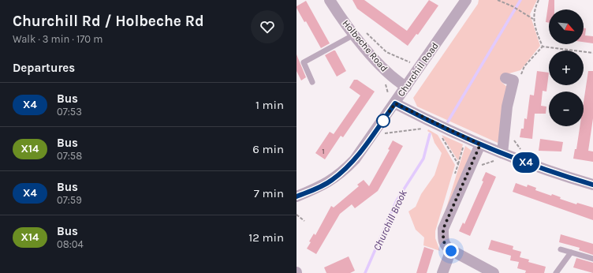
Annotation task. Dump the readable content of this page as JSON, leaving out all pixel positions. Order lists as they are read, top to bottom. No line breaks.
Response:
{"streets":{"street":["Holbeche Road","Churchill Road"]},"crossings":[["Holbeche Road","Churchill Road"]],"water":["Churchill Brook"],"lines":["bus line X4"],"house_numbers":["1"],"north":"bottom right","page":{"heading":[["Churchill Rd / Holbeche Rd","Walk · 3 min · 170 m"],"Departures"],"on_map":"X4","map_buttons":["+","−"],"list":[{"mark":"X4","name":"Bus","note":"07:53","value":"1 min"},{"mark":"X14","name":"Bus","note":"07:58","value":"6 min"},{"mark":"X4","name":"Bus","note":"07:59","value":"7 min"},{"mark":"X14","name":"Bus","note":"08:04","value":"12 min"}]}}
